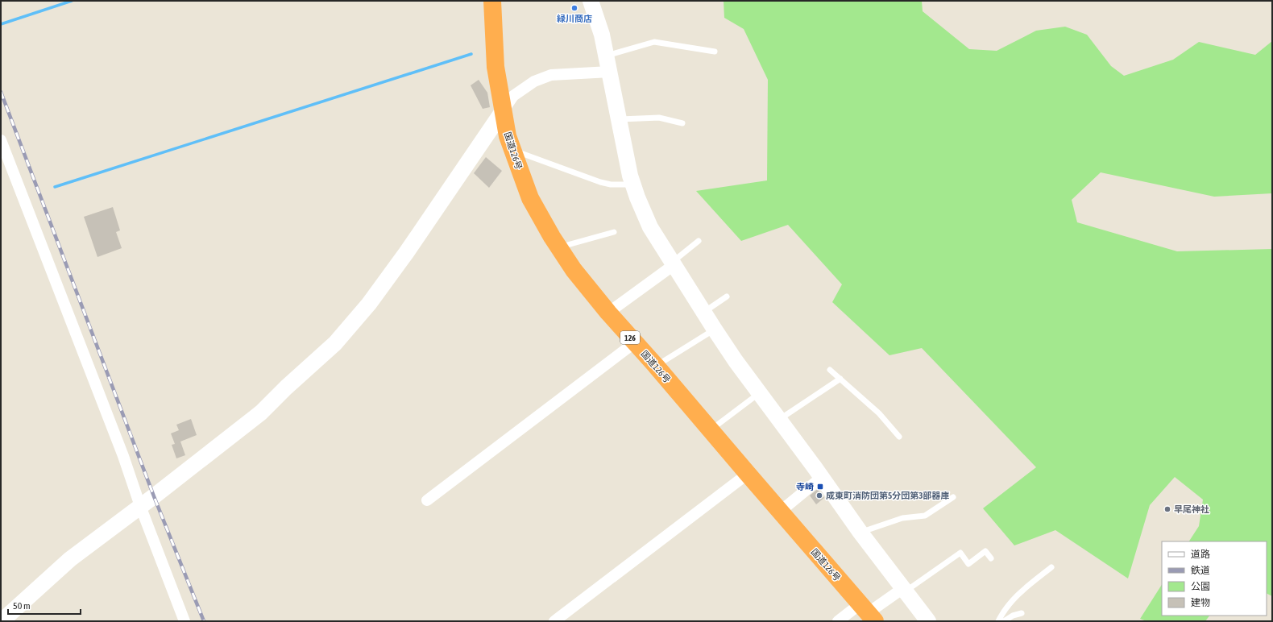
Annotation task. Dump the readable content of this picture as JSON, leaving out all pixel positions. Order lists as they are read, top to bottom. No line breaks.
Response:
{"streets":{"highway":["国道126号","126"]},"places":{"other":["緑川商店","成東町消防団第5分団第3部器庫","早尾神社"],"transit":["寺崎"]},"legend":["道路","鉄道","公園","建物"],"scale_bar":"50 m"}
